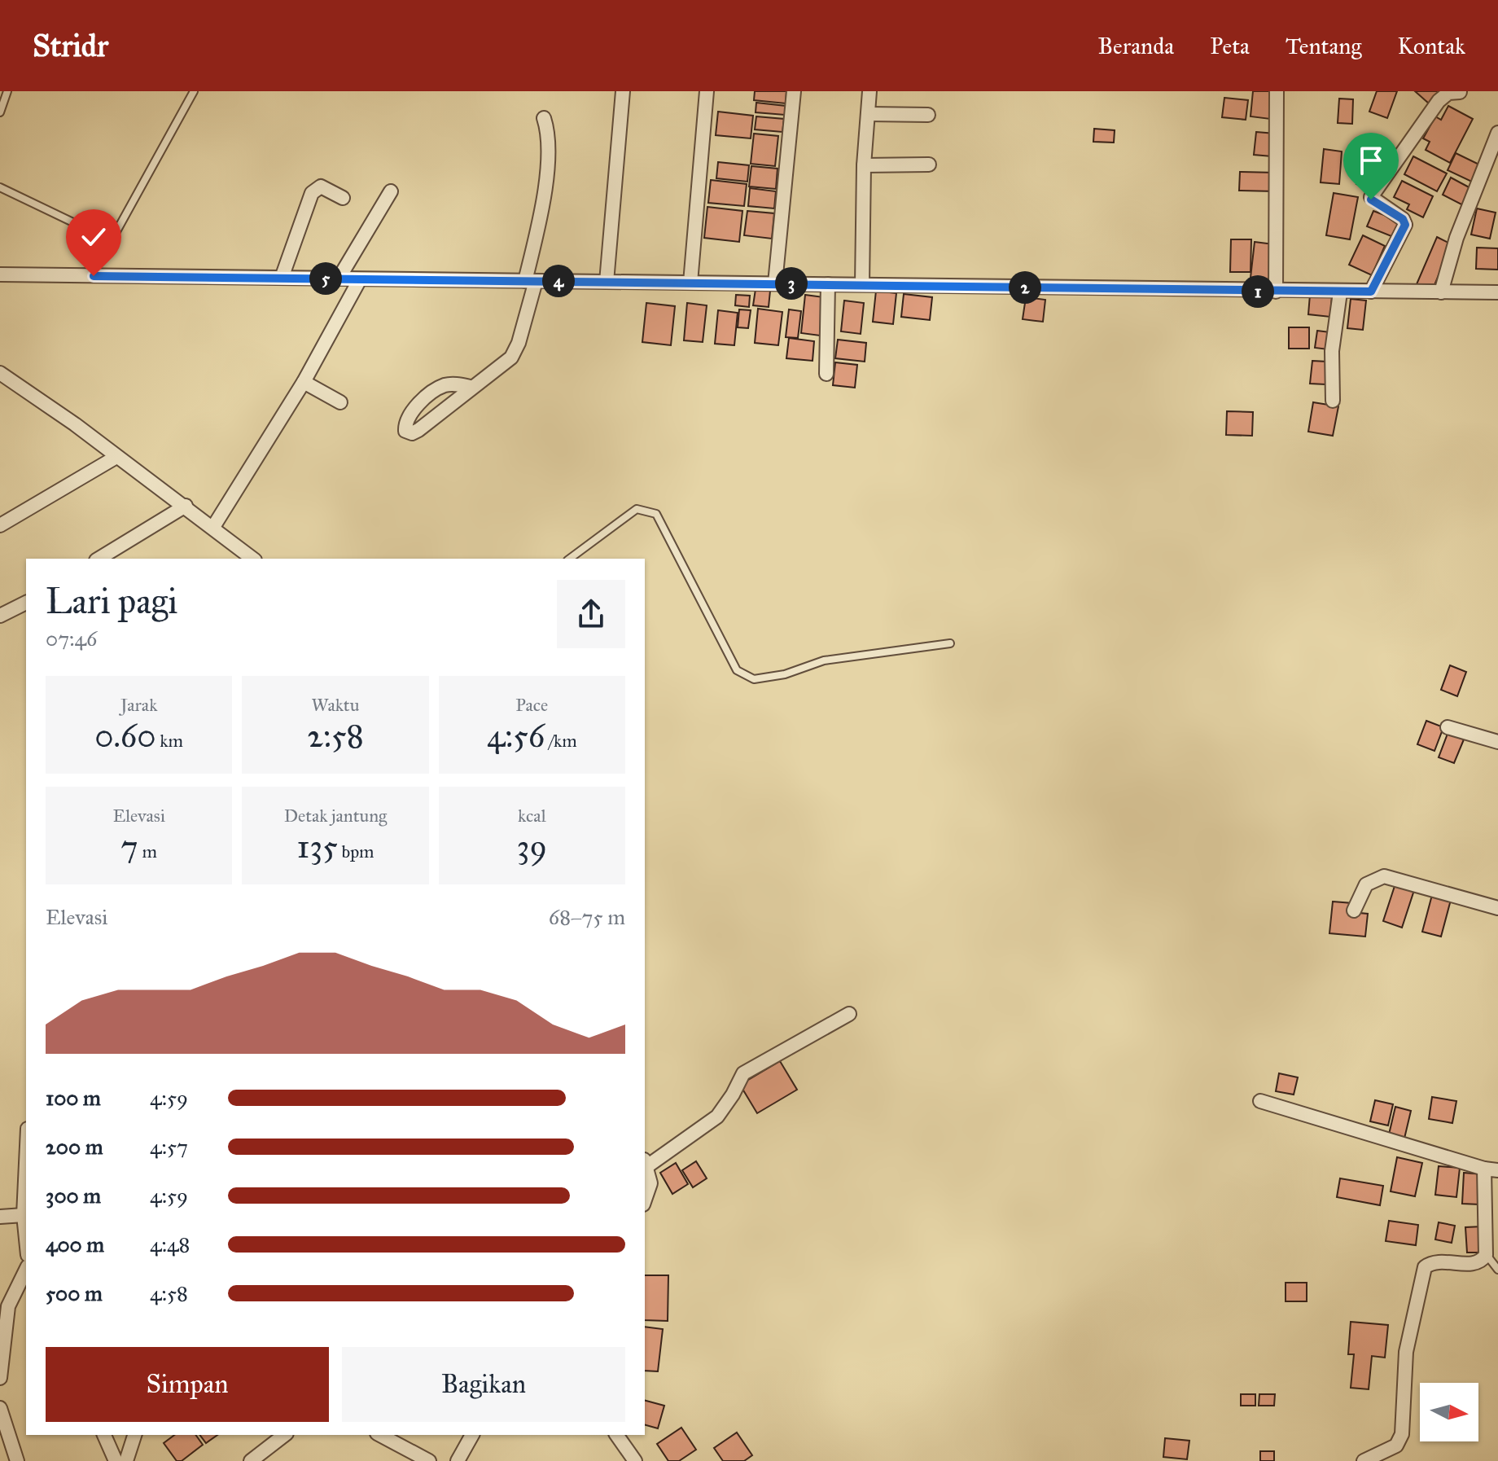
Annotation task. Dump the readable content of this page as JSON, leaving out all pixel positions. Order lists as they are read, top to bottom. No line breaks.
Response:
{"north":"right","page":{"header":"Stridr","nav":["Beranda","Peta","Tentang","Kontak"],"pins":["5","4","3","2","1"],"heading":["Lari pagi","07:46"],"stats":[["Jarak","0.60 km"],["Waktu","2:58"],["Pace","4:56 /km"],["Elevasi","7 m"],["Detak jantung","135 bpm"],["kcal","39"]],"chart":["Elevasi","68–75 m"],"list":[{"name":"100 m","note":"4:59"},{"name":"200 m","note":"4:57"},{"name":"300 m","note":"4:59"},{"name":"400 m","note":"4:48"},{"name":"500 m","note":"4:58"}],"buttons":["Simpan","Bagikan"]}}
